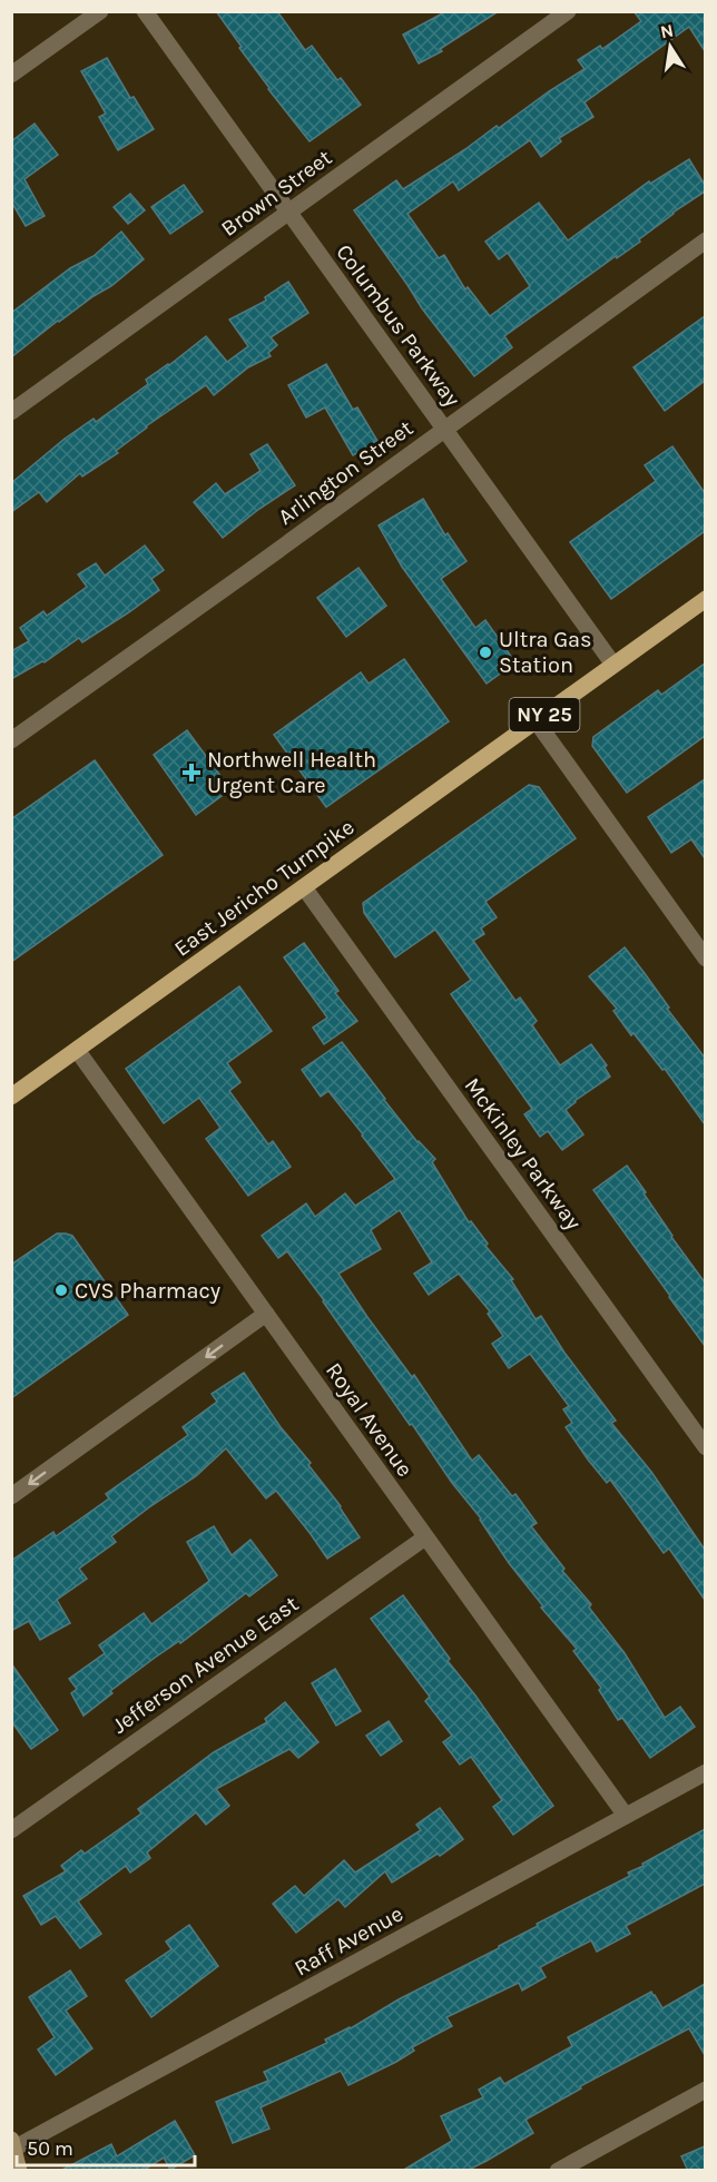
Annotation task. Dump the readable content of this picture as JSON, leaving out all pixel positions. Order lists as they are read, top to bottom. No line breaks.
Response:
{"streets":{"main road":["NY 25","East Jericho Turnpike"],"street":["Brown Street","Columbus Parkway","Arlington Street","McKinley Parkway","Royal Avenue","Jefferson Avenue East","Raff Avenue"]},"crossings":[["Brown Street","Columbus Parkway"],["Columbus Parkway","Arlington Street"],["Columbus Parkway","East Jericho Turnpike"],["East Jericho Turnpike","McKinley Parkway"],["East Jericho Turnpike","Royal Avenue"],["Royal Avenue","Jefferson Avenue East"],["Royal Avenue","Raff Avenue"]],"places":{"other":["Ultra Gas Station","CVS Pharmacy"],"health":["Northwell Health Urgent Care"]},"scale_bar":"50 m","north":"top"}
